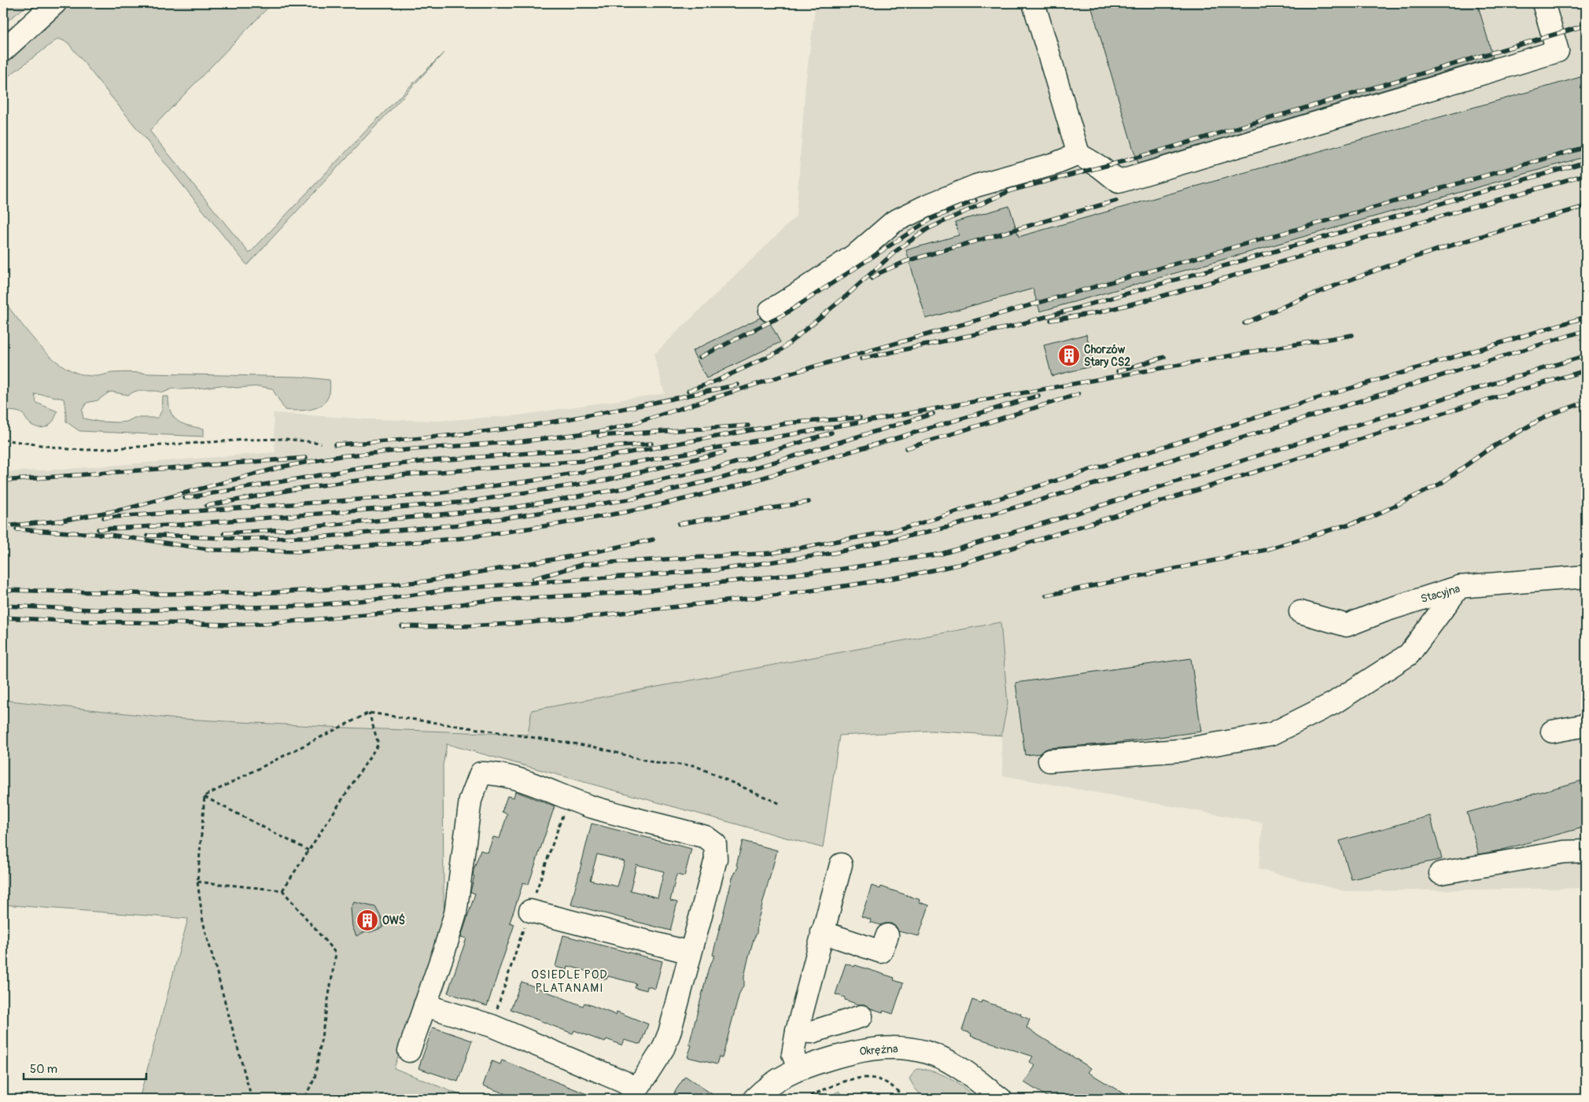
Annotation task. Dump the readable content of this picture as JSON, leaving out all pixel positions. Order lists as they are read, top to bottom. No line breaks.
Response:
{"streets":{"street":["Stacyjna","Okrężna"]},"districts":["OSIEDLE POD PLATANAMI"],"places":{"building":["Chorzów Stary CS2","OWŚ"]},"scale_bar":"50 m"}
